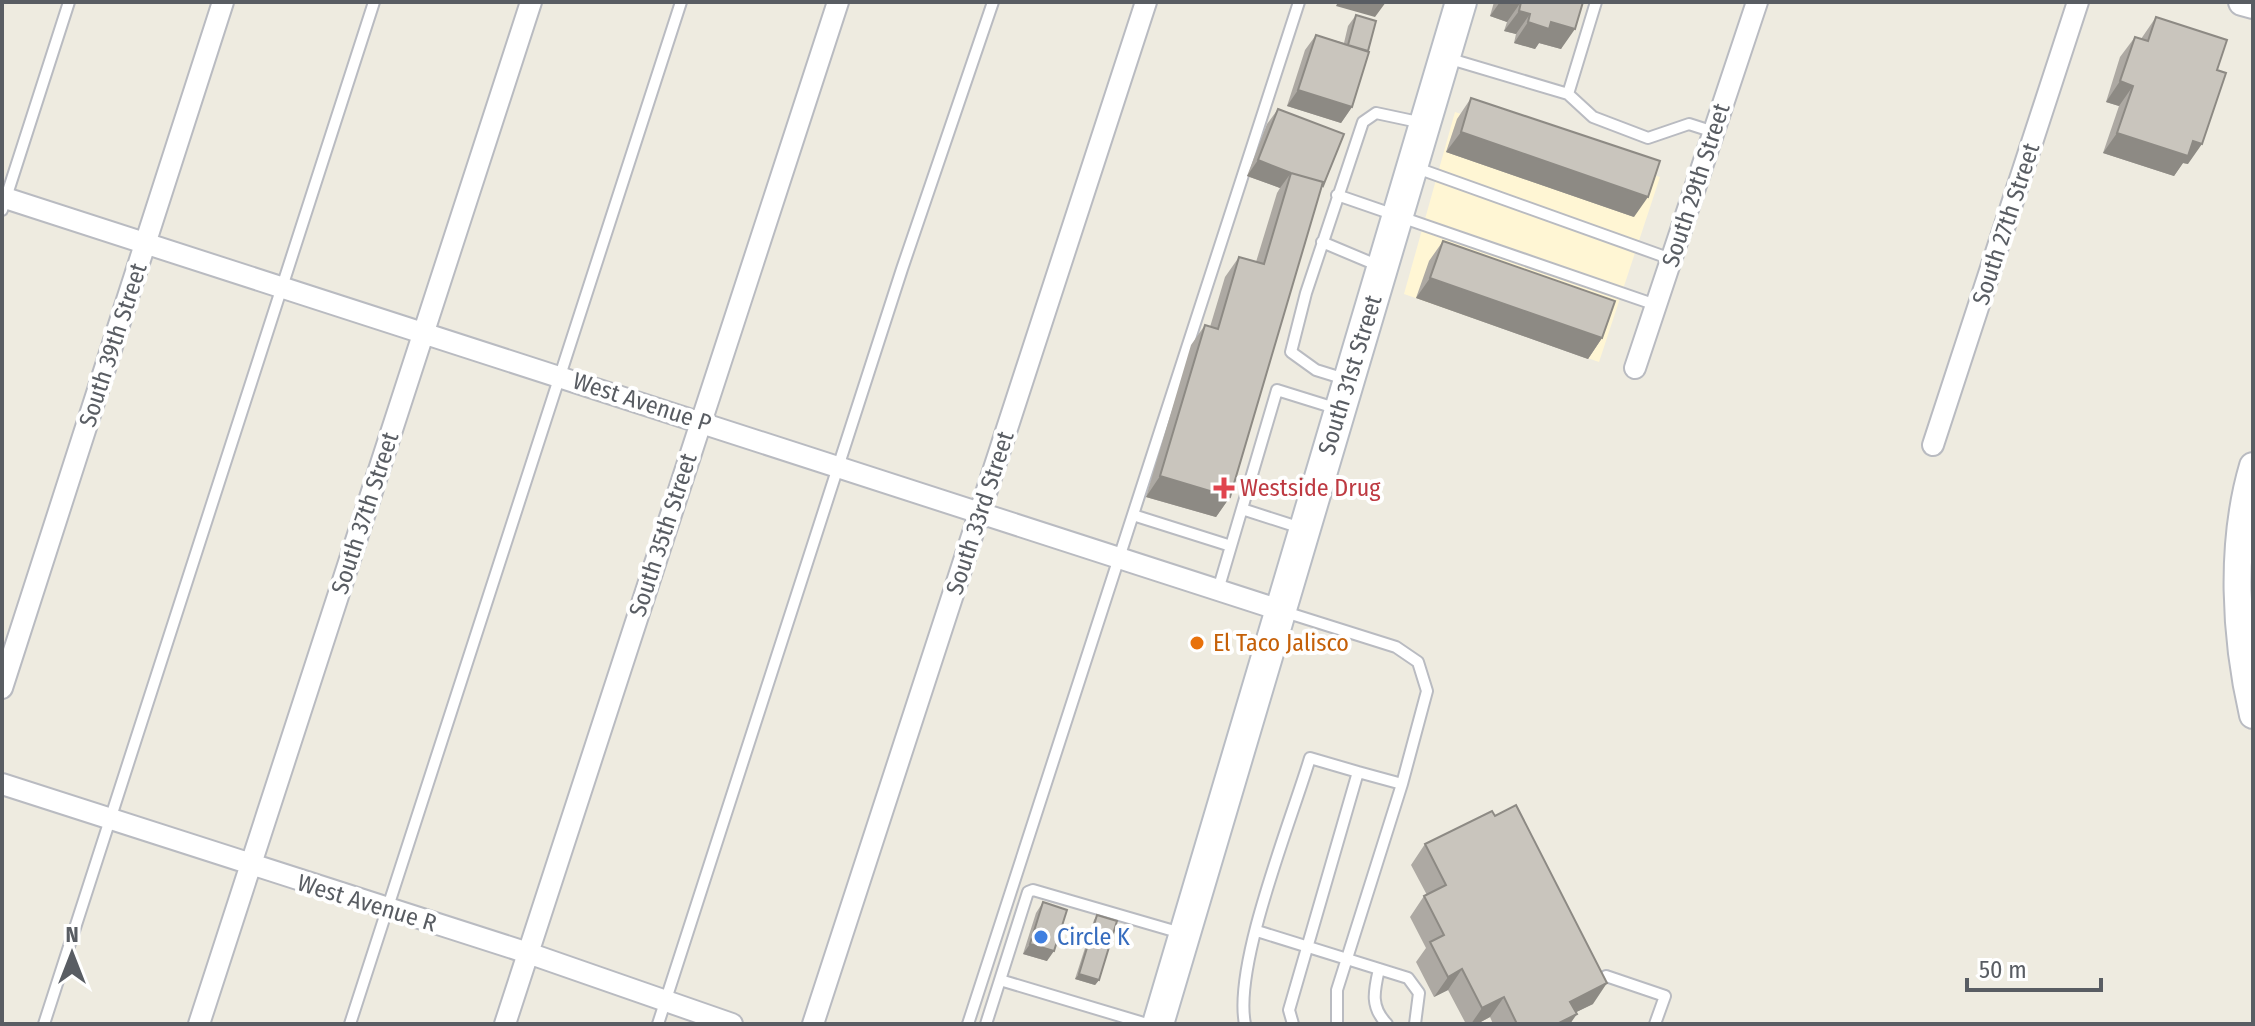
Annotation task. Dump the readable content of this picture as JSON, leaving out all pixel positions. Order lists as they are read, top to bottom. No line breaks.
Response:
{"streets":{"main road":["South 31st Street"],"street":["South 29th Street","South 27th Street","South 39th Street","West Avenue P","South 37th Street","South 33rd Street","South 35th Street","West Avenue R"]},"crossings":[["South 39th Street","West Avenue P"],["South 31st Street","West Avenue P"],["West Avenue P","South 37th Street"],["West Avenue P","South 33rd Street"],["West Avenue P","South 35th Street"],["South 37th Street","West Avenue R"],["South 35th Street","West Avenue R"]],"places":{"health":["Westside Drug"],"other":["El Taco Jalisco","Circle K"]},"scale_bar":"50 m","north":"top"}
